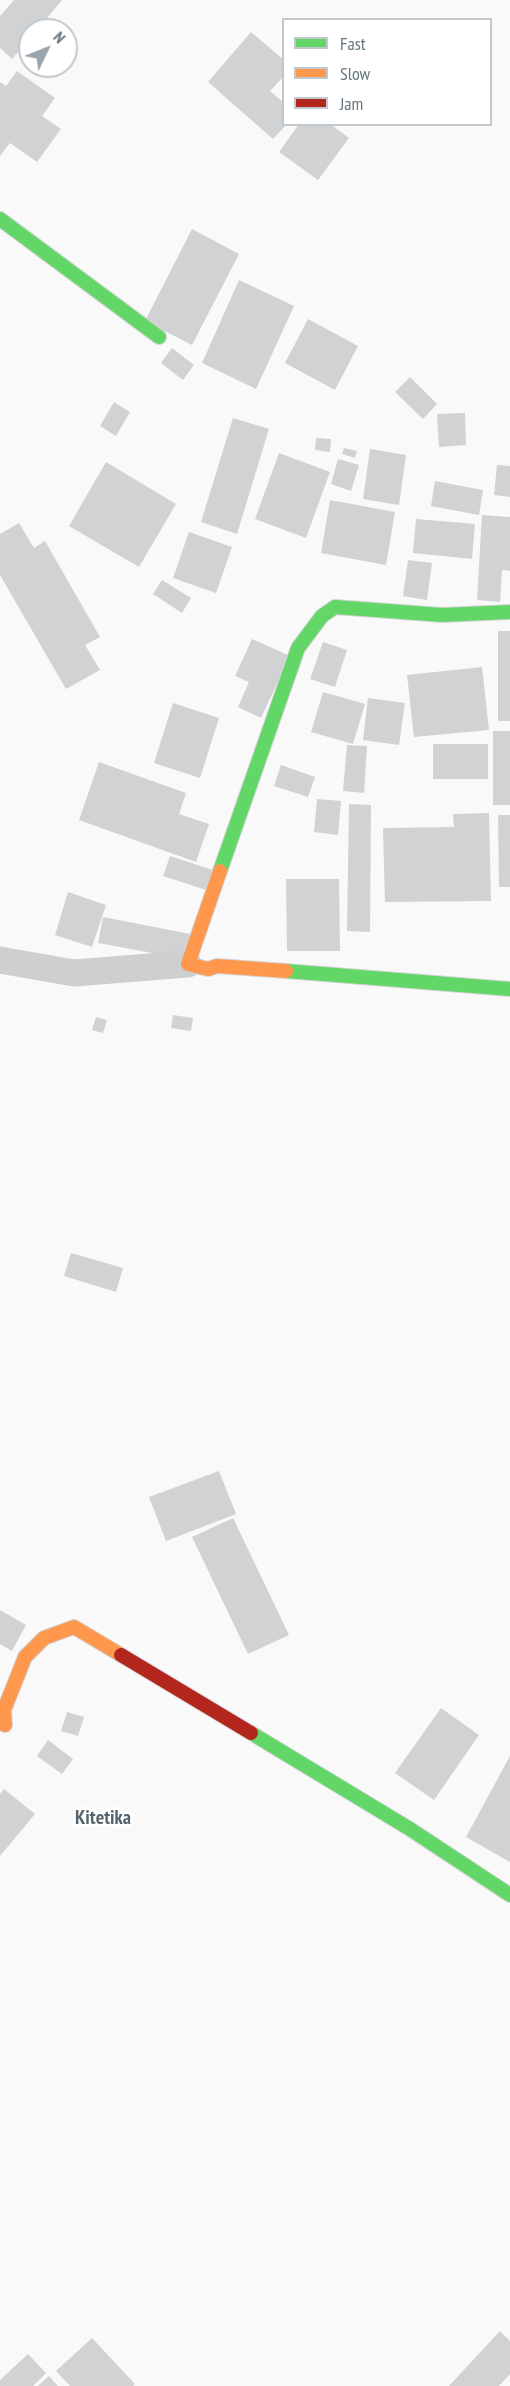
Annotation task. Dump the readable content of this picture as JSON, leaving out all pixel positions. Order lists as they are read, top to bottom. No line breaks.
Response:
{"districts":["Kitetika"],"legend":["Fast","Slow","Jam"],"north":"top right"}
